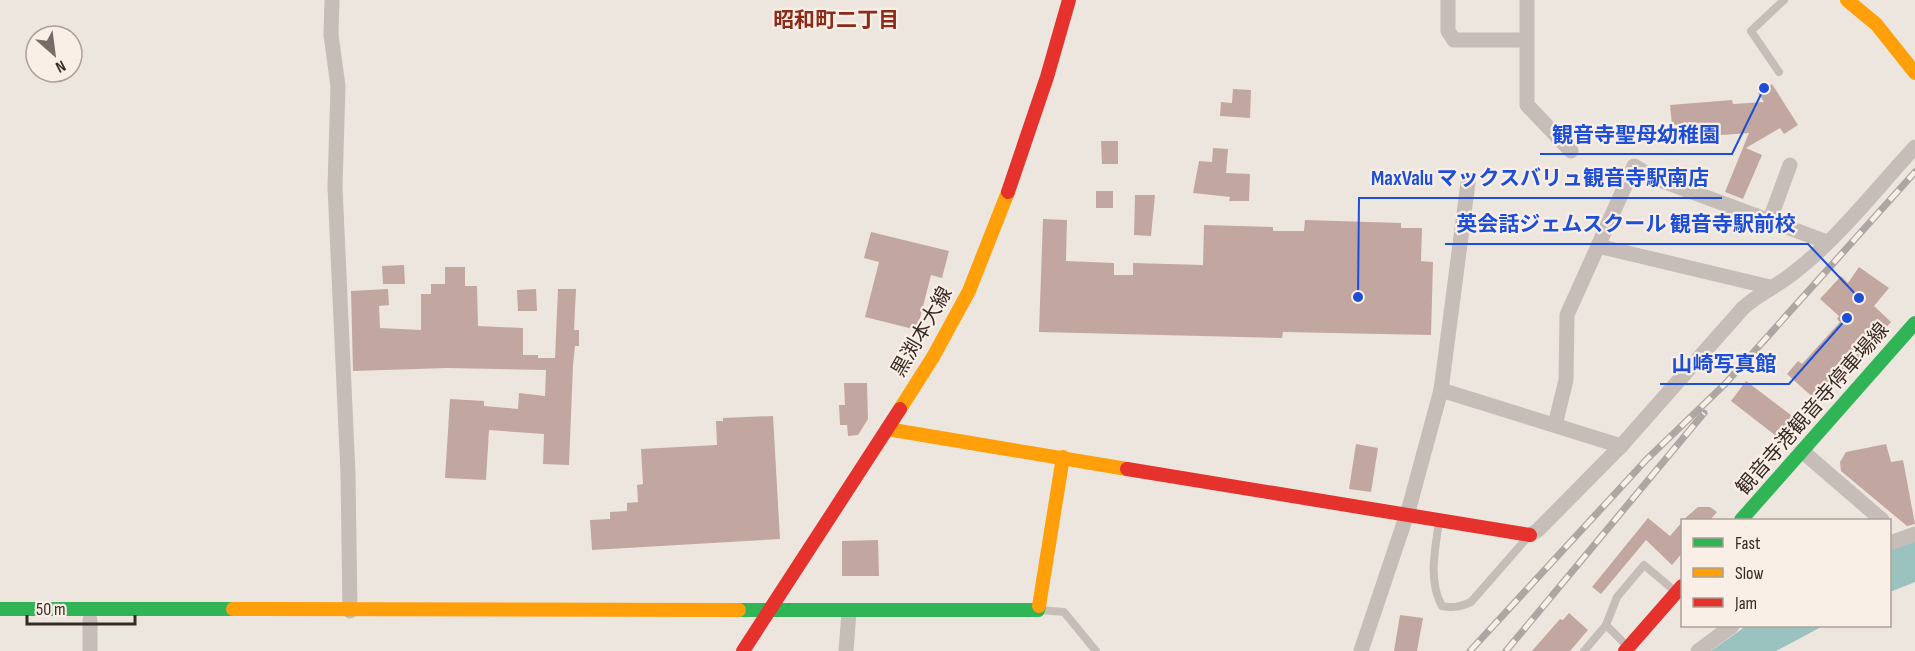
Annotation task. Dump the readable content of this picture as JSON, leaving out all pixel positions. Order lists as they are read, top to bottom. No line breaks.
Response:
{"streets":{"street":["黒渕本大線","観音寺港観音寺停車場線"]},"districts":["昭和町二丁目"],"places":["観音寺聖母幼稚園","MaxValu マックスバリュ観音寺駅南店","英会話ジェムスクール 観音寺駅前校","山崎写真館"],"legend":["Fast","Slow","Jam"],"scale_bar":"50 m","north":"bottom right"}
